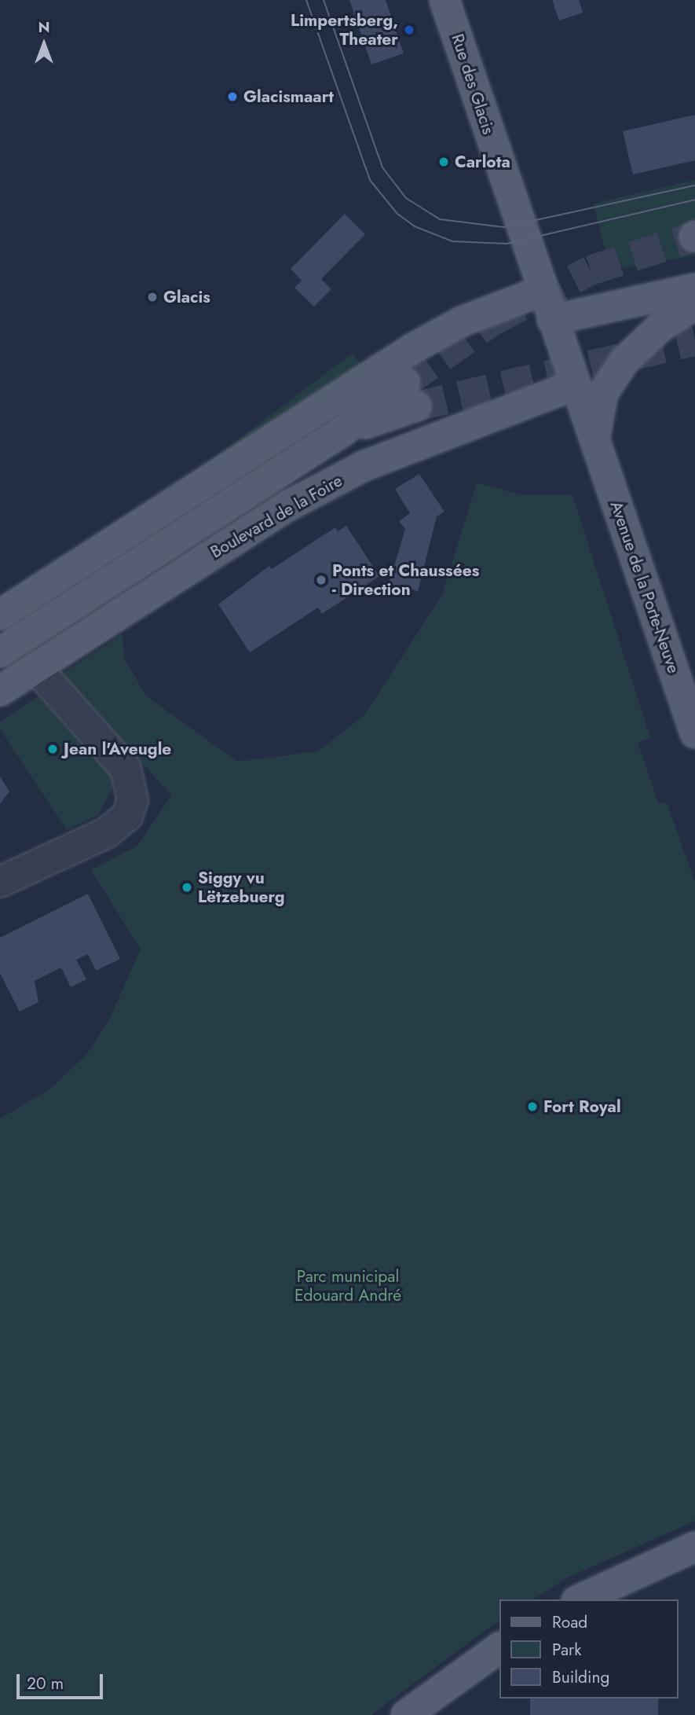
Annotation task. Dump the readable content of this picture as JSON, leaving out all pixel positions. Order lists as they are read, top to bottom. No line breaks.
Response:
{"streets":{"main road":["Rue des Glacis","Boulevard de la Foire","Avenue de la Porte-Neuve"]},"crossings":[["Boulevard de la Foire","Avenue de la Porte-Neuve"]],"parks":["Parc municipal Edouard André"],"places":["Limpertsberg, Theater","Glacismaart","Carlota","Glacis","Ponts et Chaussées - Direction","Jean l'Aveugle","Siggy vu Lëtzebuerg","Fort Royal"],"legend":["Road","Park","Building"],"scale_bar":"20 m","north":"top"}
